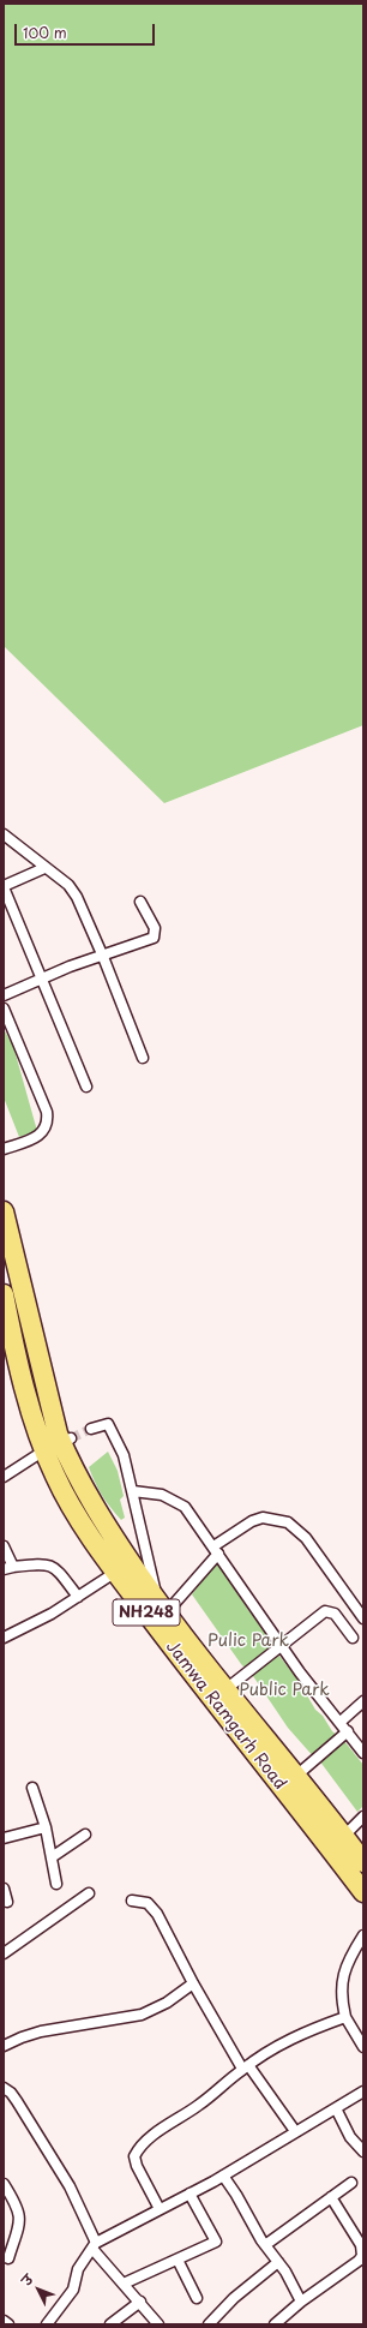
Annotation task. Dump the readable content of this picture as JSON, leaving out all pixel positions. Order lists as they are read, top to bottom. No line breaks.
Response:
{"streets":{"highway":["NH248","Jamwa Ramgarh Road"]},"parks":["Pulic Park","Public Park"],"scale_bar":"100 m","north":"top left"}
